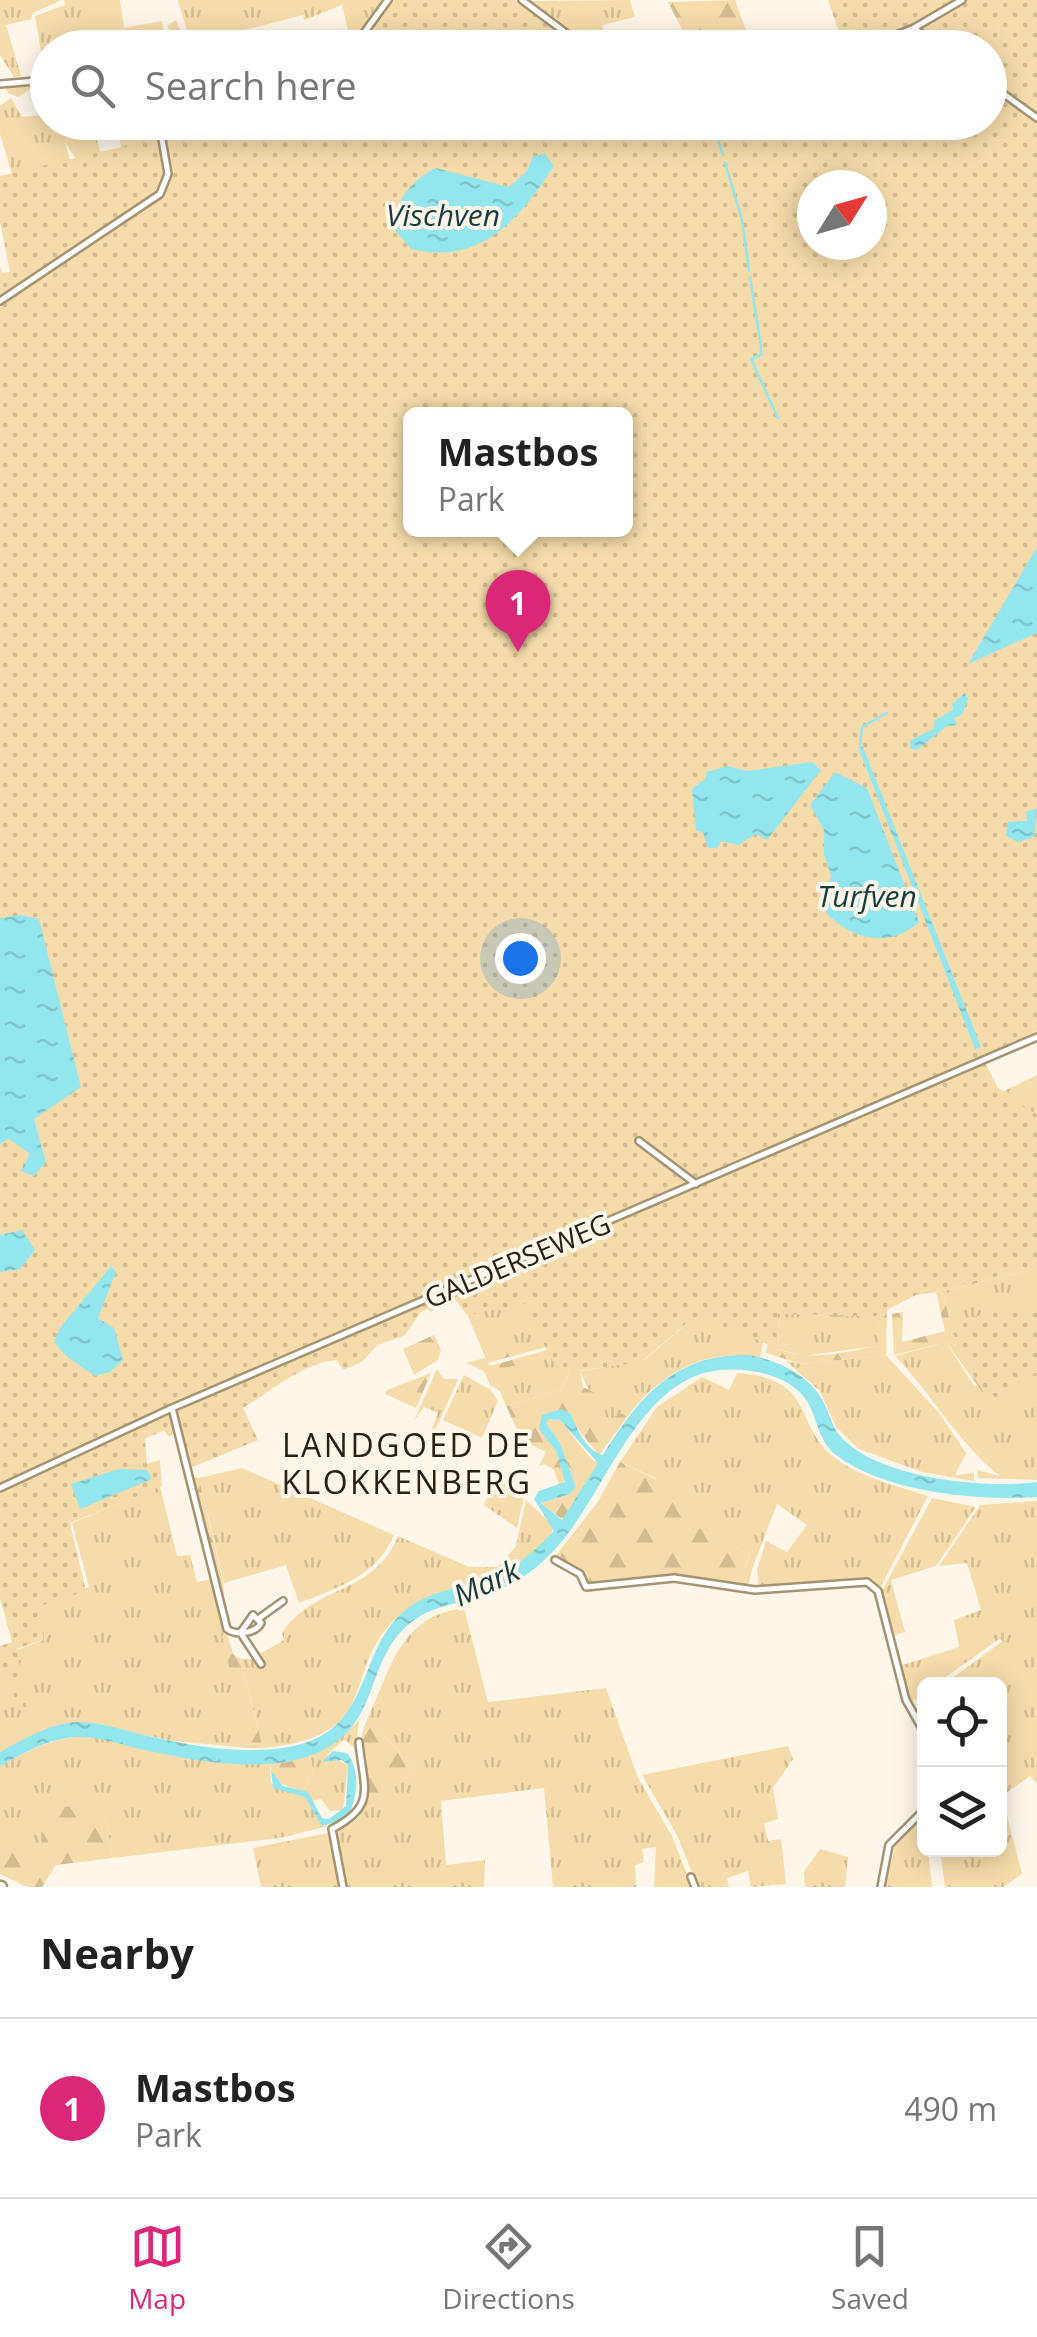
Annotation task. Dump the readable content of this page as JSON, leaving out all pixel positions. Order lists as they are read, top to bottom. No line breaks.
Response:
{"streets":{"street":["GALDERSEWEG"]},"districts":["LANDGOED DE KLOKKENBERG"],"water":["Vischven","Turfven","Mark"],"north":"top right","page":{"search":"Search here","popup":["Mastbos","Park"],"pins":"1","heading":"Nearby","list":[{"mark":"1","name":"Mastbos","note":"Park","value":"490 m"}],"nav":["Map","Directions","Saved"]}}
